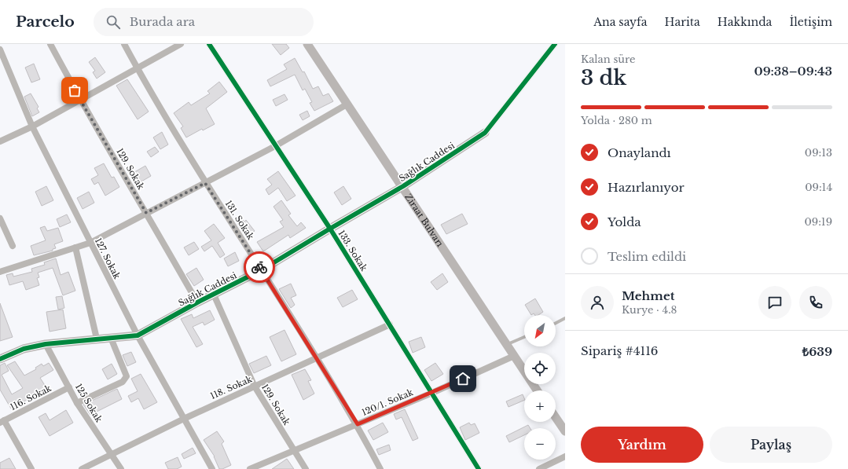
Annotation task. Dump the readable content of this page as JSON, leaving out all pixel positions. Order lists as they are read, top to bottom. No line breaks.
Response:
{"streets":{"street":["Sağlık Caddesi","129. Sokak","131. Sokak","Ziraat Bulvarı","133. Sokak","127. Sokak","118. Sokak","116. Sokak","120/1. Sokak","125 Sokak"]},"crossings":[["Sağlık Caddesi","129. Sokak"],["Sağlık Caddesi","131. Sokak"],["Sağlık Caddesi","Ziraat Bulvarı"],["Sağlık Caddesi","133. Sokak"],["Sağlık Caddesi","127. Sokak"],["Sağlık Caddesi","125 Sokak"],["129. Sokak","118. Sokak"],["129. Sokak","120/1. Sokak"],["131. Sokak","118. Sokak"],["131. Sokak","120/1. Sokak"],["Ziraat Bulvarı","120/1. Sokak"],["133. Sokak","118. Sokak"],["133. Sokak","120/1. Sokak"],["127. Sokak","118. Sokak"],["118. Sokak","125 Sokak"],["116. Sokak","125 Sokak"]],"north":"bottom left","page":{"header":"Parcelo","search":"Burada ara","nav":["Ana sayfa","Harita","Hakkında","İletişim"],"heading":["3 dk","Kalan süre","09:38–09:43"],"panel":["Mehmet","Kurye · 4.8","Sipariş #4116","₺639"],"bar":"Yolda · 280 m","list":[["Onaylandı","09:13"],["Hazırlanıyor","09:14"],["Yolda","09:19"],"Teslim edildi"],"map_buttons":["+","−"],"buttons":["Yardım","Paylaş"]}}
